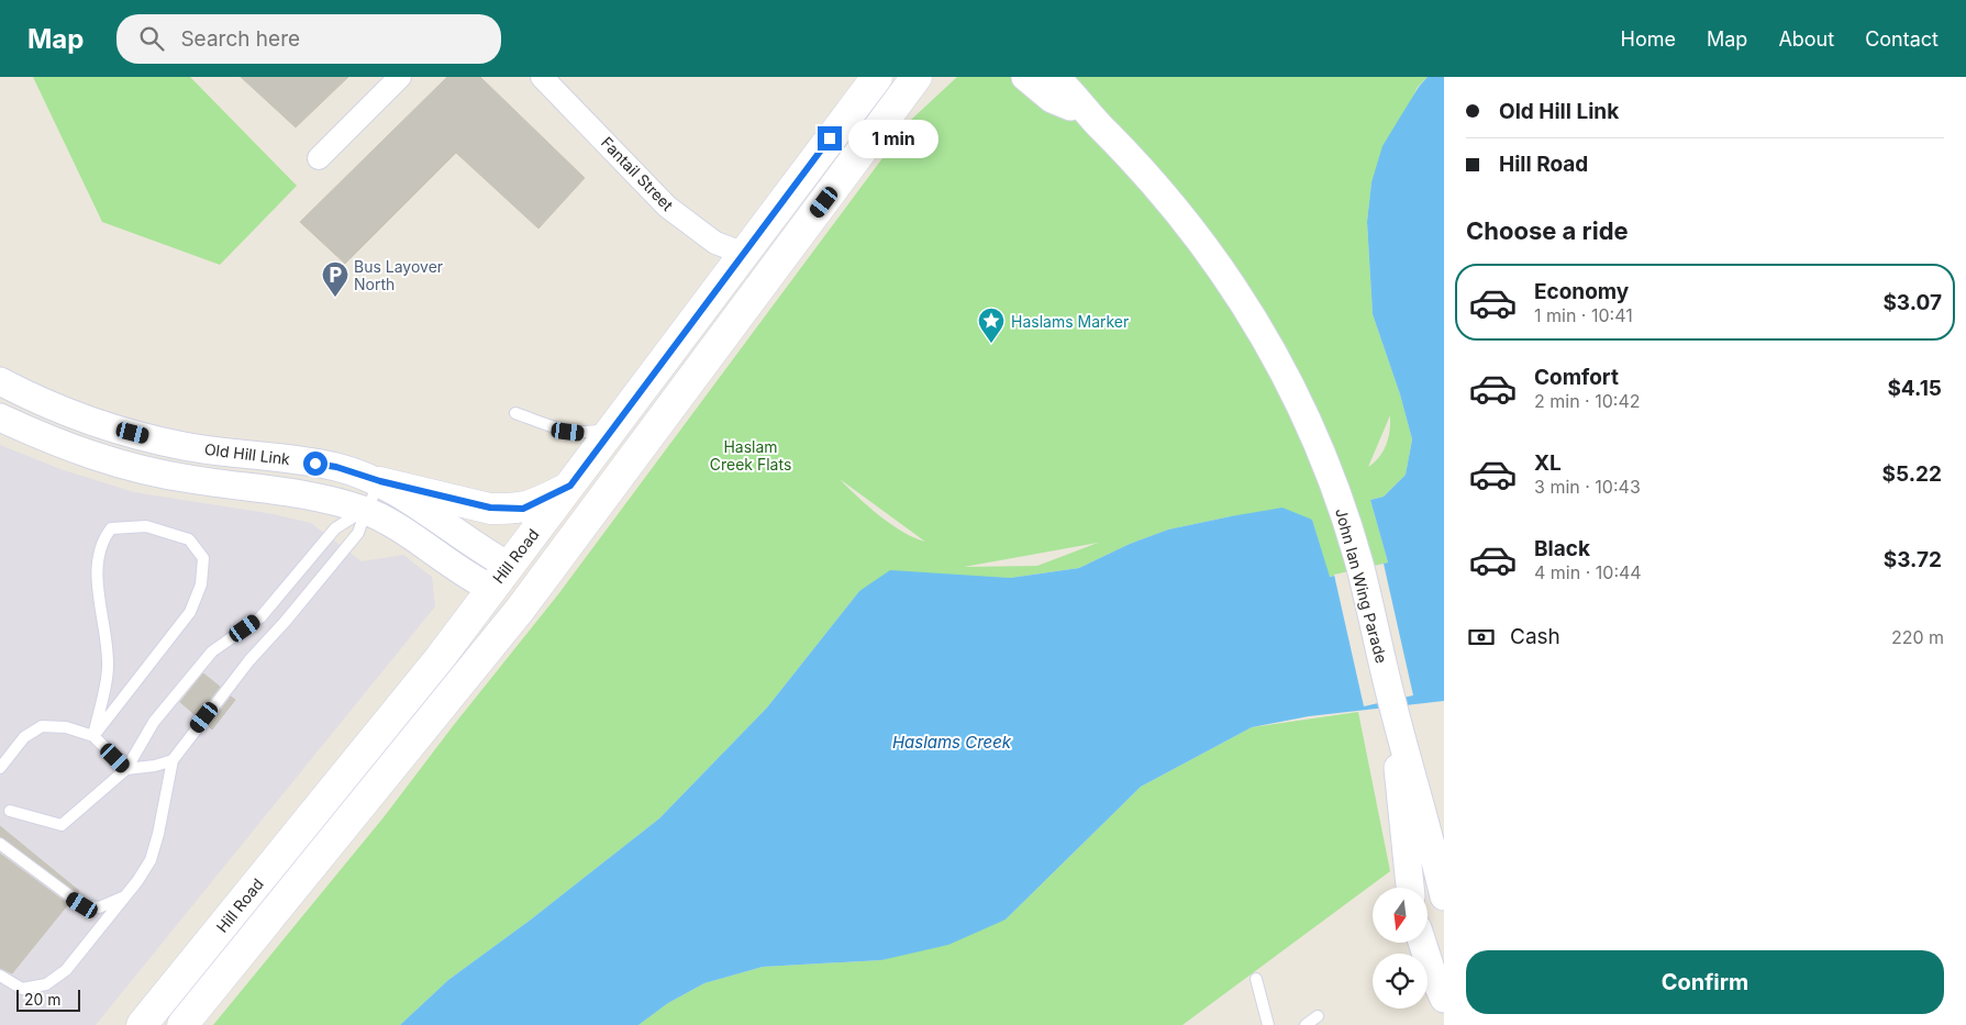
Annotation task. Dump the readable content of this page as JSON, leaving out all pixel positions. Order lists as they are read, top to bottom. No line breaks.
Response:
{"streets":{"main road":["Old Hill Link","Hill Road"],"street":["Fantail Street","John Ian Wing Parade"]},"crossings":[["Fantail Street","Hill Road"],["Old Hill Link","Hill Road"]],"water":["Haslams Creek"],"parks":["Haslam Creek Flats"],"places":{"parking":["Bus Layover North"],"place":["Haslams Marker"]},"scale_bar":"20 m","north":"bottom","page":{"header":"Map","search":"Search here","nav":["Home","Map","About","Contact"],"banner":["Old Hill Link","Hill Road"],"bubble":"1 min","heading":"Choose a ride","list":[{"name":"Economy","note":"1 min · 10:41","value":"$3.07"},{"name":"Comfort","note":"2 min · 10:42","value":"$4.15"},{"name":"XL","note":"3 min · 10:43","value":"$5.22"},{"name":"Black","note":"4 min · 10:44","value":"$3.72"}],"pay":["Cash","220 m"],"buttons":"Confirm","scale":"20 m"}}
